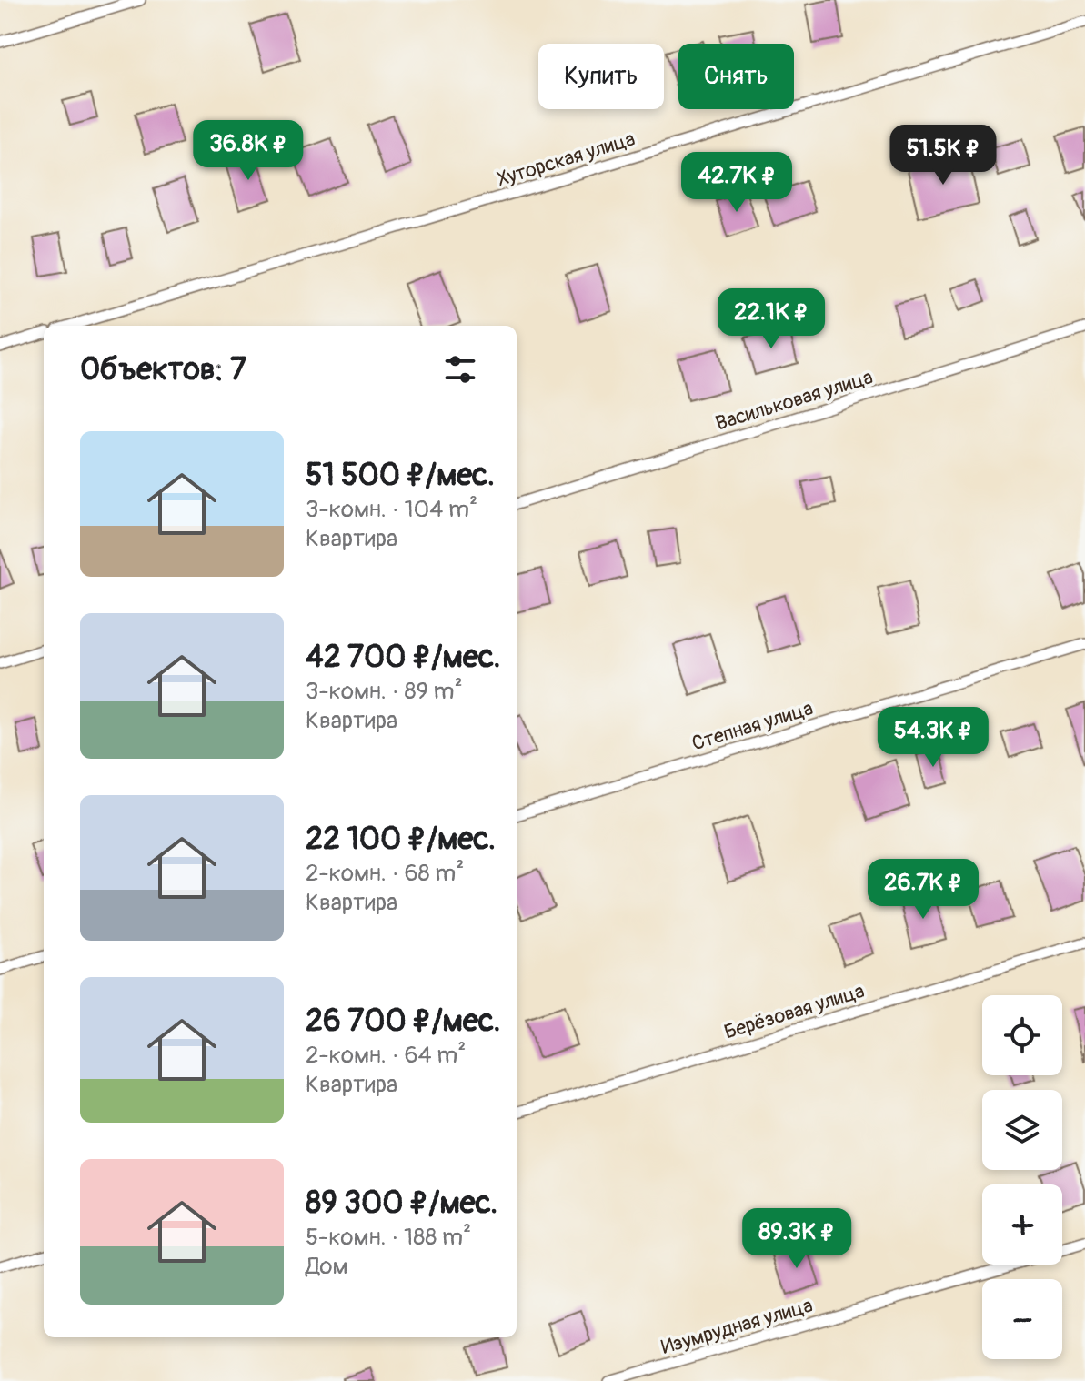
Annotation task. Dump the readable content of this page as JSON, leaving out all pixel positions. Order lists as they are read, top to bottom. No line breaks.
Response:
{"streets":{"lane":["Хуторская улица","Васильковая улица","Степная улица","Берёзовая улица","Изумрудная улица"]},"page":{"chip":["Купить","Снять"],"price":["36.8K ₽","51.5K ₽","42.7K ₽","22.1K ₽","54.3K ₽","26.7K ₽","89.3K ₽"],"heading":"Объектов: 7","list":[{"name":"51 500 ₽/мес.","note":"3-комн. · 104 m² · Квартира"},{"name":"42 700 ₽/мес.","note":"3-комн. · 89 m² · Квартира"},{"name":"22 100 ₽/мес.","note":"2-комн. · 68 m² · Квартира"},{"name":"26 700 ₽/мес.","note":"2-комн. · 64 m² · Квартира"},{"name":"89 300 ₽/мес.","note":"5-комн. · 188 m² · Дом"}],"map_buttons":["+","−"]}}
